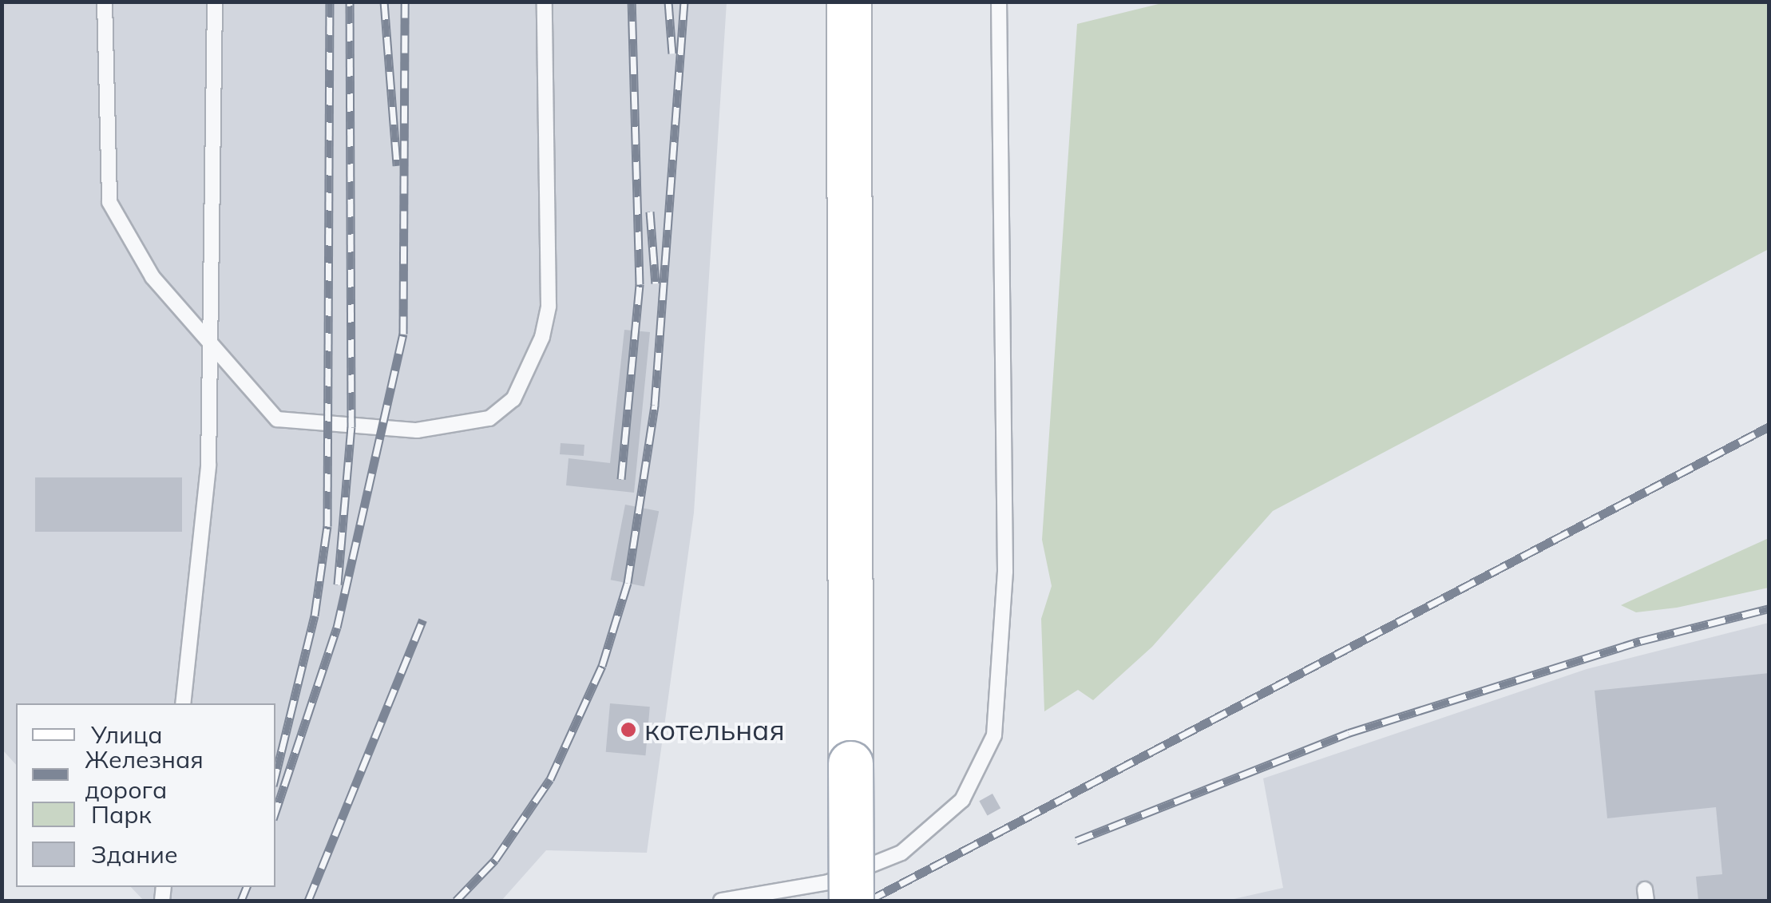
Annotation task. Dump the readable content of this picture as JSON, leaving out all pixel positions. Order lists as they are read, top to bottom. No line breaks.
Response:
{"places":["котельная"],"legend":["Улица","Железная дорога","Парк","Здание"]}
